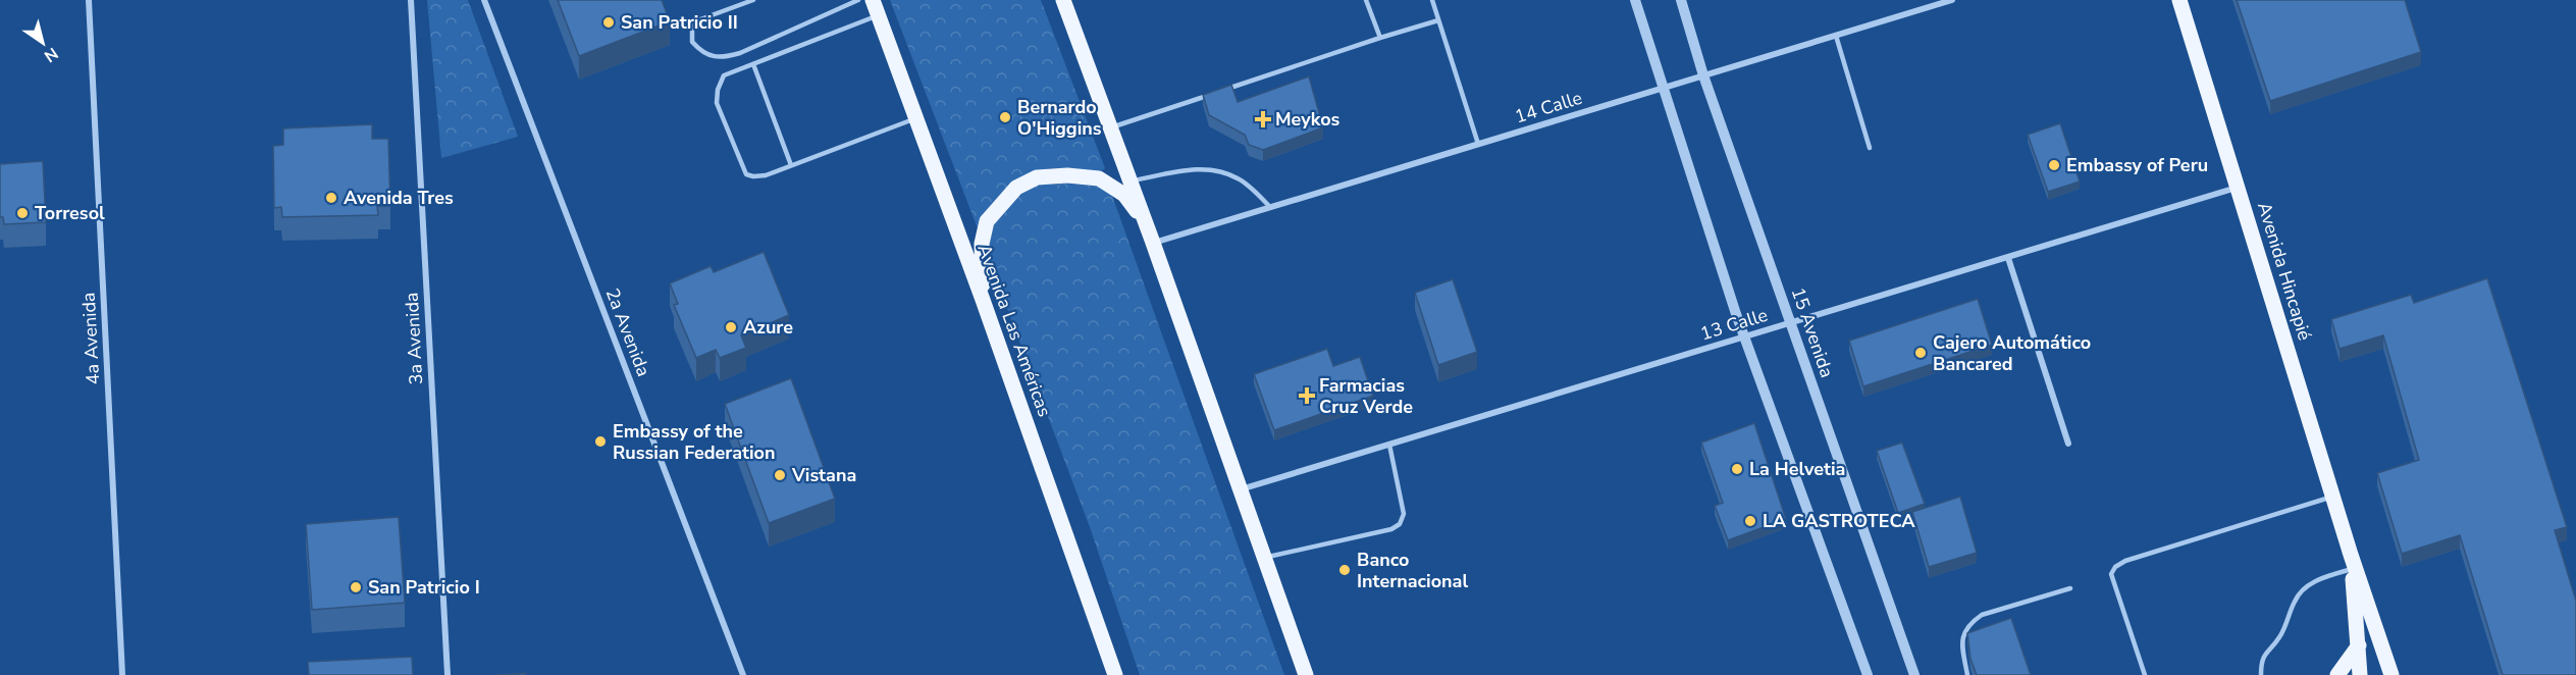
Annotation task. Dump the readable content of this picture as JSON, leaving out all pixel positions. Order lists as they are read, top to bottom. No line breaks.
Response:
{"streets":{"main road":["Avenida Hincapié","Avenida Las Américas"],"street":["14 Calle","13 Calle","2a Avenida","15 Avenida","4a Avenida","3a Avenida"]},"crossings":[["14 Calle","15 Avenida"],["Avenida Hincapié","13 Calle"],["13 Calle","15 Avenida"]],"places":{"other":["San Patricio II","Bernardo O'Higgins","Embassy of Peru","Avenida Tres","Torresol","Azure","Cajero Automático Bancared","Embassy of the Russian Federation","La Helvetia","Vistana","LA GASTROTECA","Banco Internacional","San Patricio I"],"health":["Meykos","Farmacias Cruz Verde"]},"north":"bottom right"}
